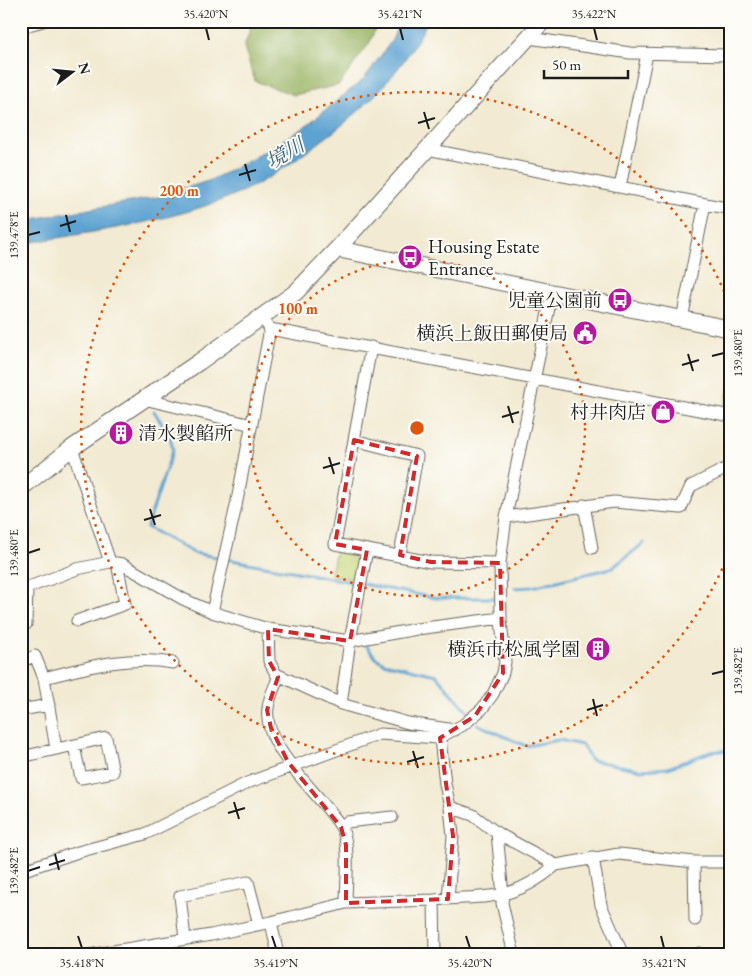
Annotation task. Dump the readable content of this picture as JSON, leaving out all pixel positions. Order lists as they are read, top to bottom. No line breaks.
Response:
{"water":["境川"],"places":{"bus stop":["Housing Estate Entrance","児童公園前"],"public building":["横浜上飯田郵便局"],"shop":["村井肉店"],"building":["清水製餡所","横浜市松風学園"]},"scale_bar":"50 m","north":"right","coordinates":["35.420°N","35.421°N","35.422°N","139.478°E","139.480°E","139.482°E","35.418°N","35.419°N"],"rings":["200 m","100 m"]}
